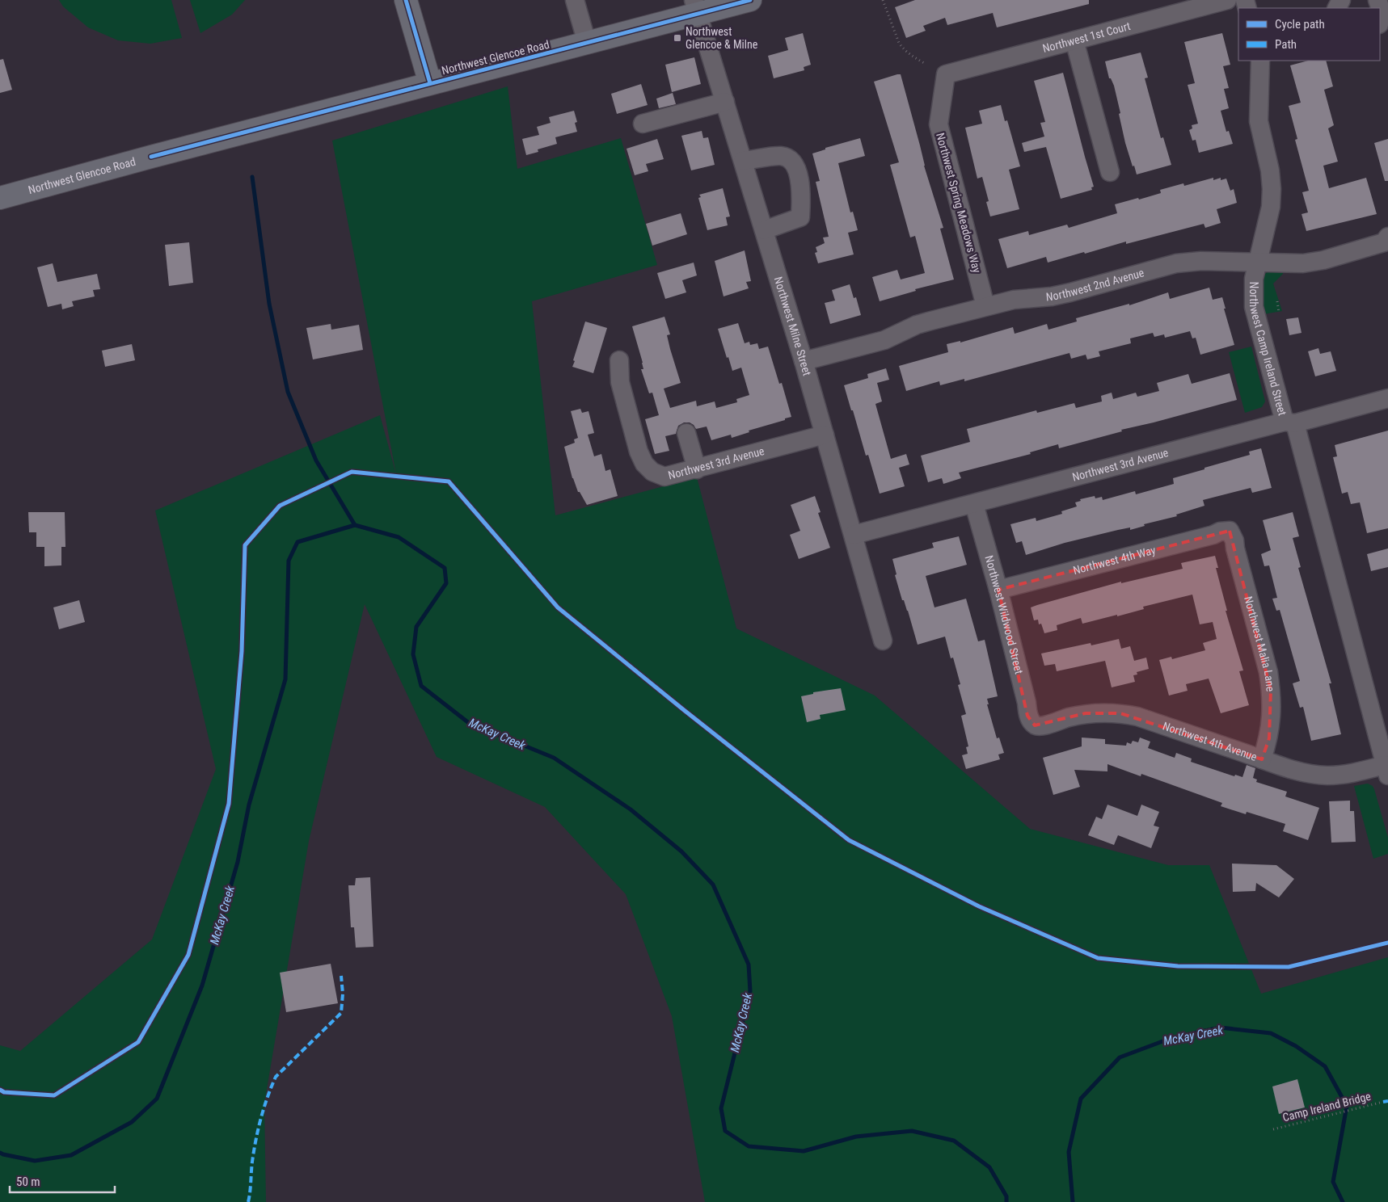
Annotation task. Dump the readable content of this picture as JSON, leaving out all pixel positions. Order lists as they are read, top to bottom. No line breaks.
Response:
{"streets":{"main road":["Northwest Glencoe Road"],"street":["Northwest 1st Court","Northwest Spring Meadows Way","Northwest 2nd Avenue","Northwest Milne Street","Northwest Camp Ireland Street","Northwest 3rd Avenue","Northwest 4th Way","Northwest Wildwood Street","Northwest Malia Lane","Northwest 4th Avenue"],"path":["Camp Ireland Bridge"]},"crossings":[["Northwest 1st Court","Northwest Spring Meadows Way"],["Northwest Glencoe Road","Northwest Milne Street"],["Northwest Spring Meadows Way","Northwest 2nd Avenue"],["Northwest 2nd Avenue","Northwest Milne Street"],["Northwest 2nd Avenue","Northwest Camp Ireland Street"],["Northwest Milne Street","Northwest 3rd Avenue"],["Northwest Camp Ireland Street","Northwest 3rd Avenue"],["Northwest Camp Ireland Street","Northwest 4th Avenue"],["Northwest 3rd Avenue","Northwest Wildwood Street"],["Northwest 4th Way","Northwest Wildwood Street"],["Northwest 4th Way","Northwest Malia Lane"],["Northwest Wildwood Street","Northwest 4th Avenue"],["Northwest Malia Lane","Northwest 4th Avenue"]],"water":["McKay Creek"],"places":{"transit":["Northwest Glencoe & Milne"]},"legend":["Cycle path","Path"],"scale_bar":"50 m"}
